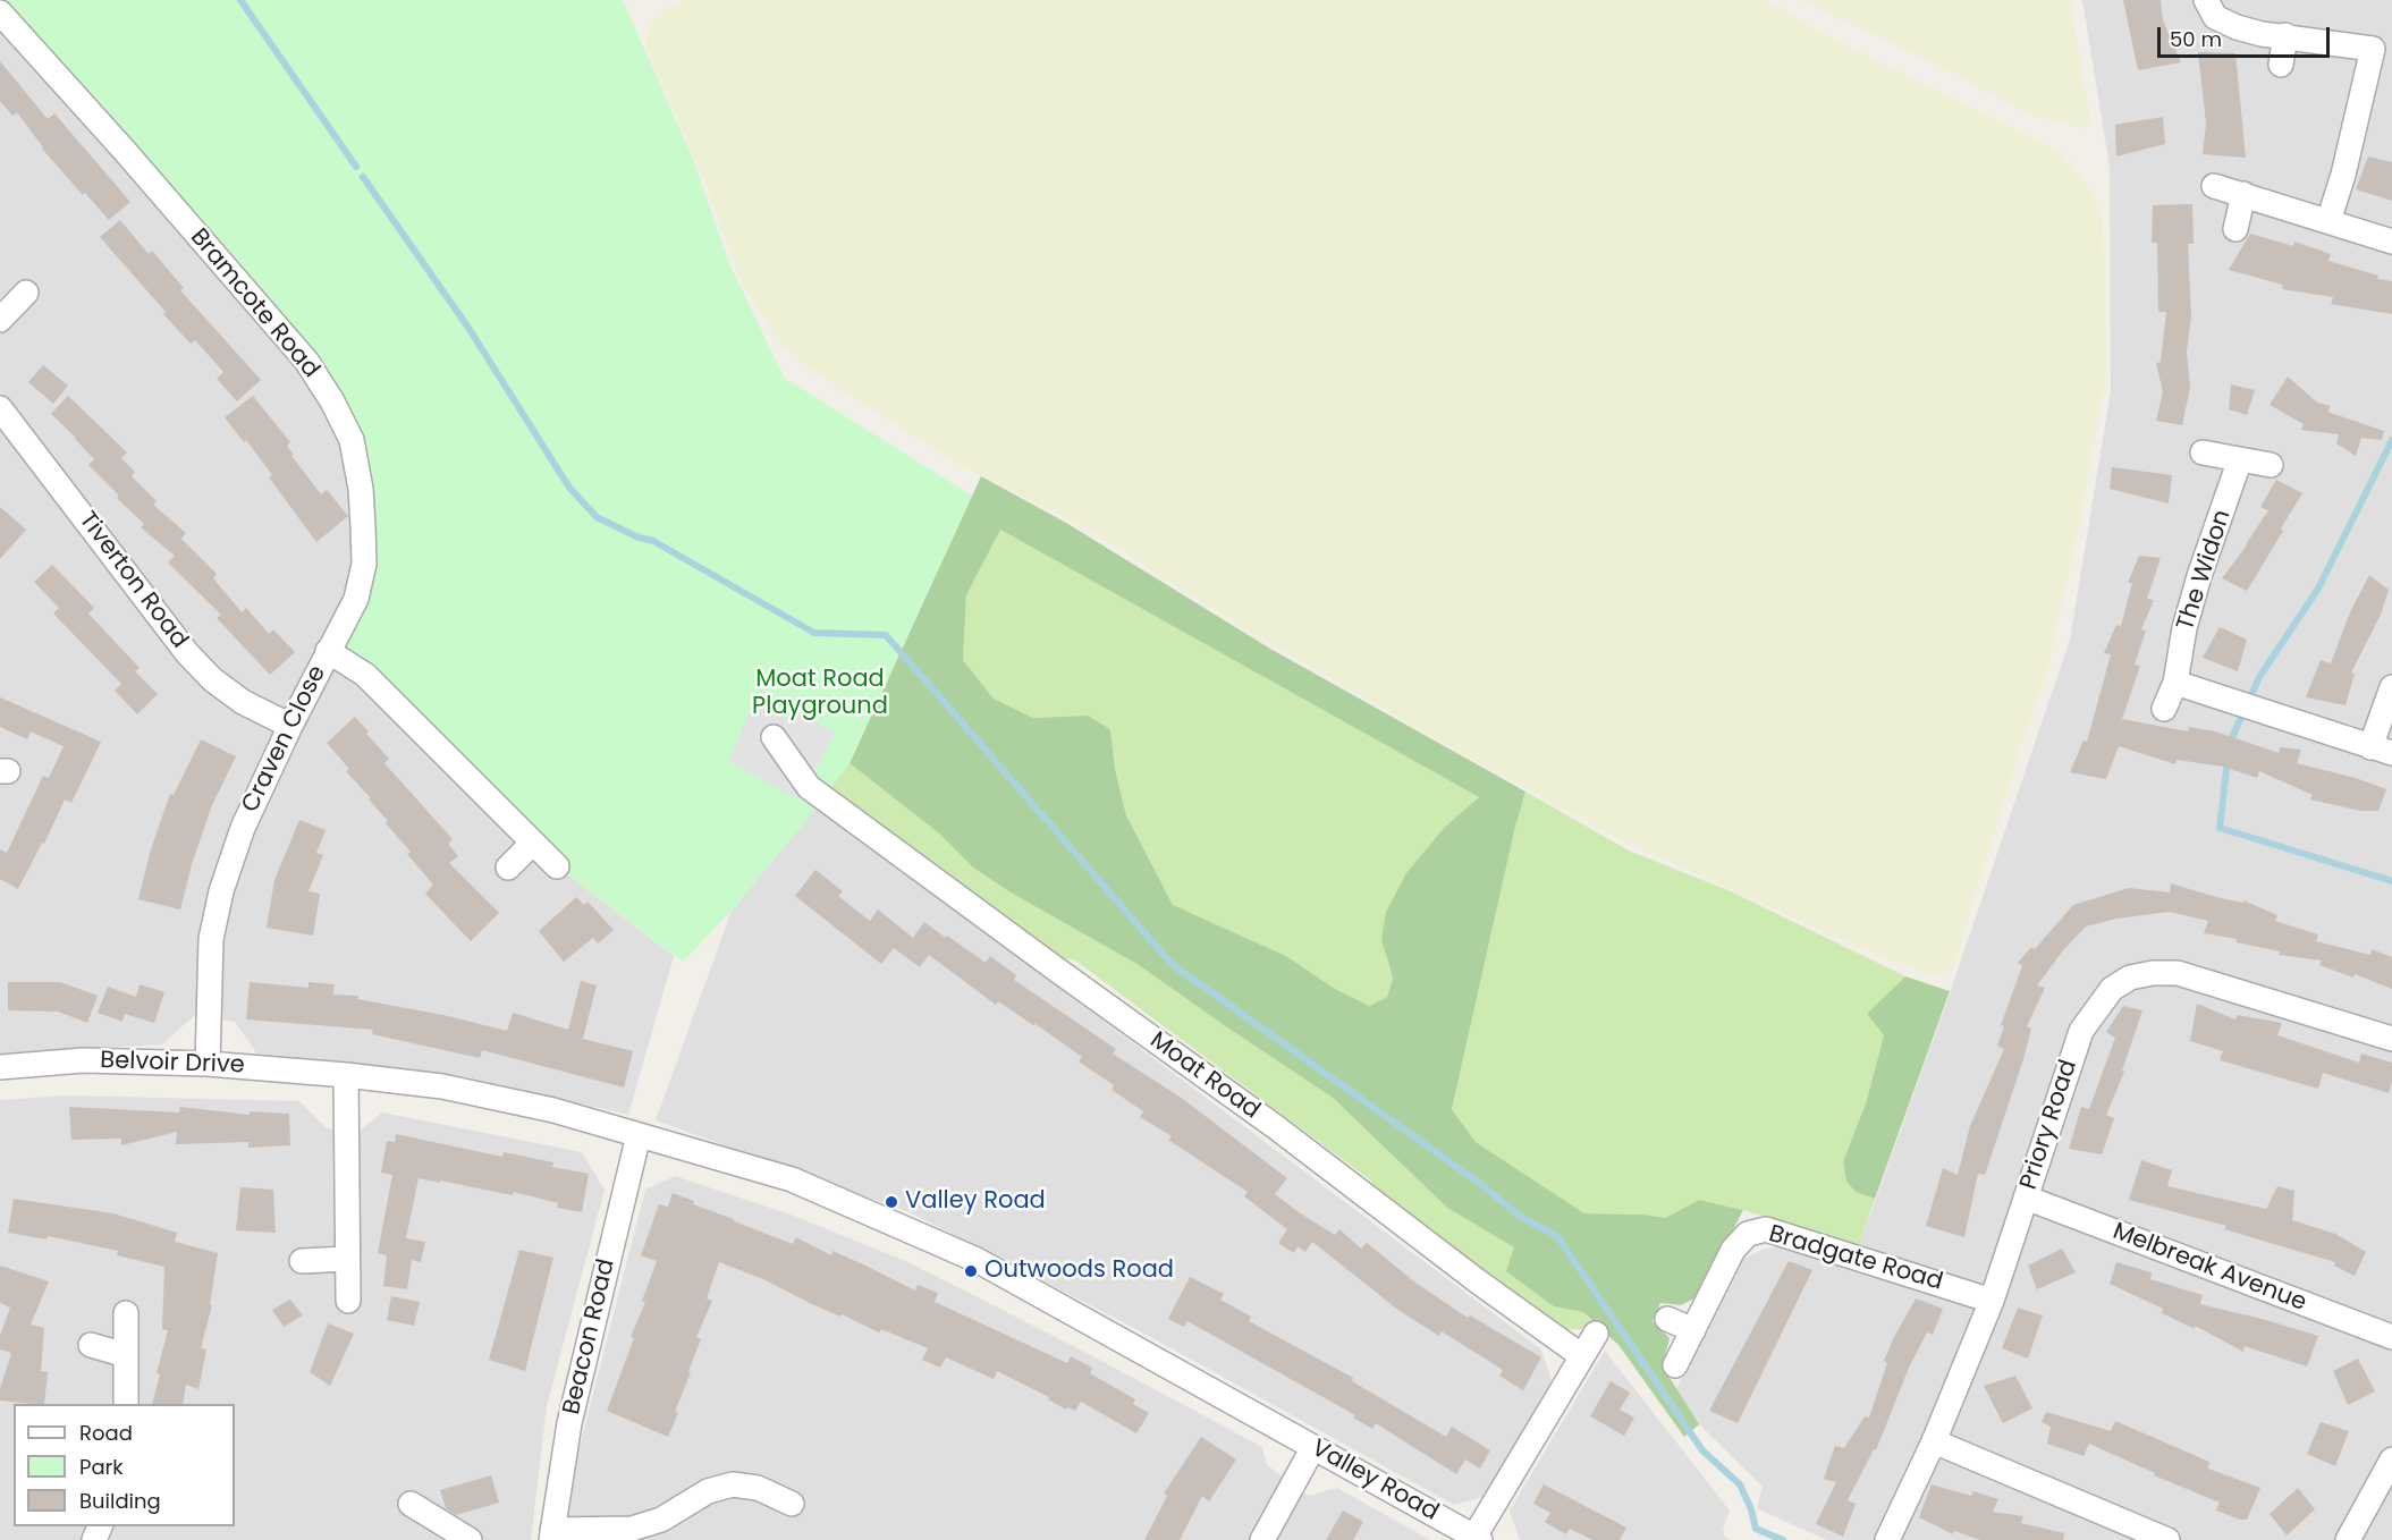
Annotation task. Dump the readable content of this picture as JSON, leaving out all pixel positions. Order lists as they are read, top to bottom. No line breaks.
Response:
{"streets":{"street":["Bramcote Road","The Widon","Tiverton Road","Craven Close","Belvoir Drive","Moat Road","Priory Road","Bradgate Road","Melbreak Avenue","Beacon Road","Valley Road"]},"crossings":[["Bramcote Road","Craven Close"],["Tiverton Road","Craven Close"],["Craven Close","Belvoir Drive"],["Belvoir Drive","Beacon Road"],["Belvoir Drive","Valley Road"],["Priory Road","Bradgate Road"],["Priory Road","Melbreak Avenue"],["Beacon Road","Valley Road"]],"parks":["Moat Road Playground"],"places":["Valley Road","Outwoods Road"],"legend":["Road","Park","Building"],"scale_bar":"50 m"}
